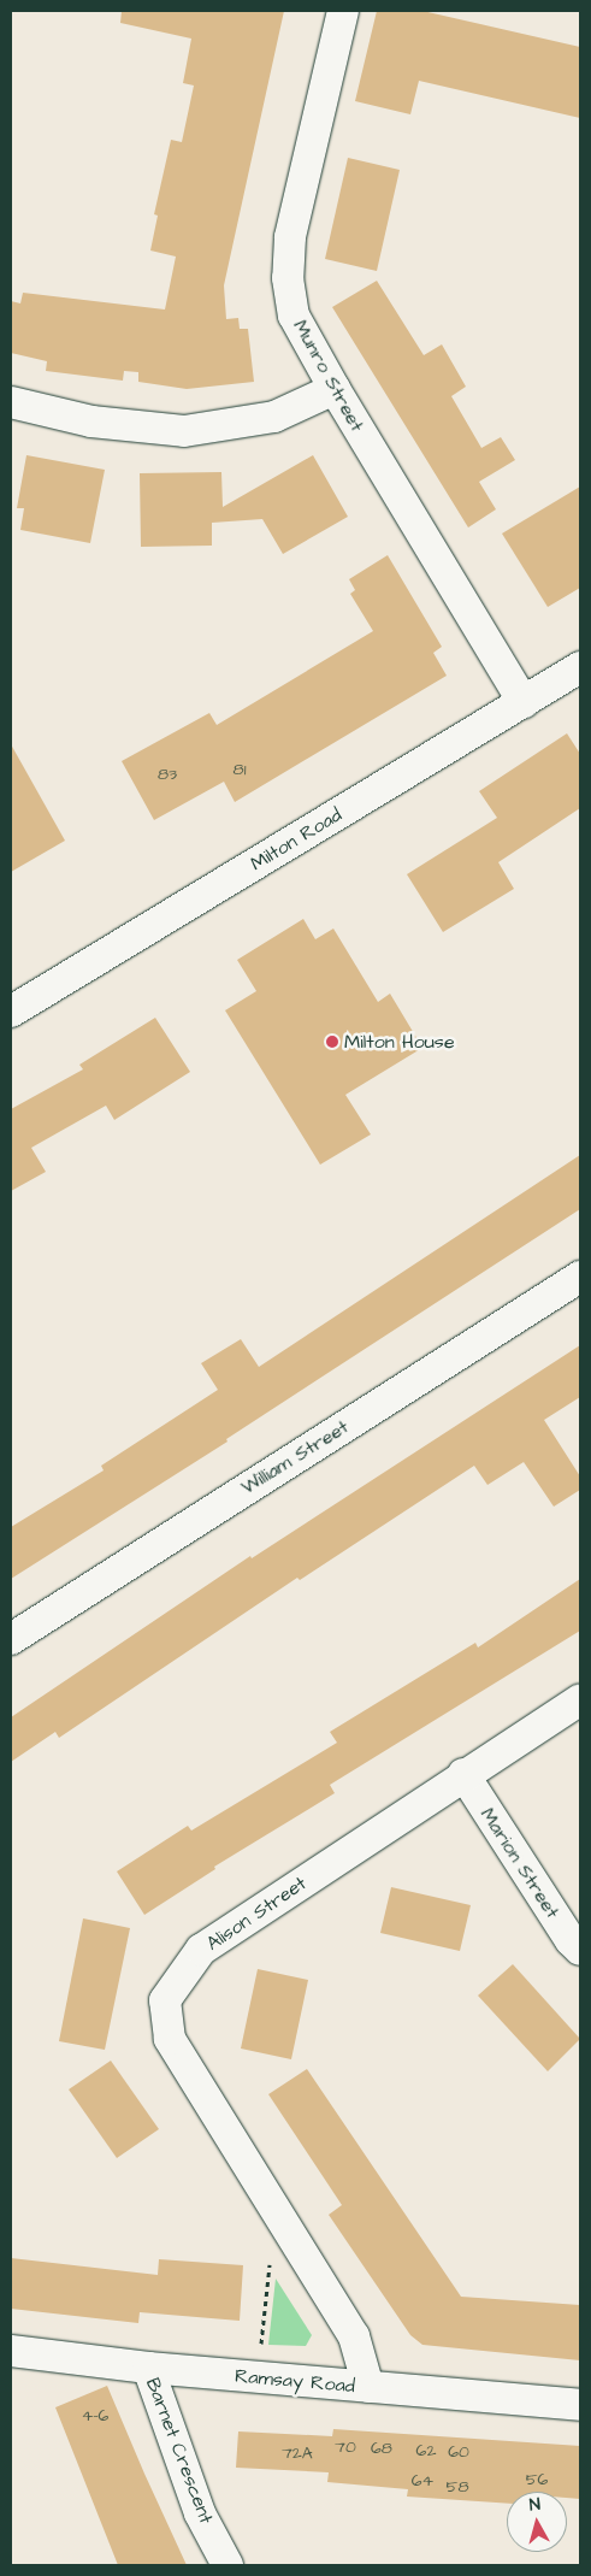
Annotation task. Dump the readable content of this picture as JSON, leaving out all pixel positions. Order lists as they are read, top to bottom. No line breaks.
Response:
{"streets":{"street":["Munro Street","Milton Road","William Street","Marion Street","Alison Street","Ramsay Road","Barnet Crescent"]},"crossings":[["Munro Street","Milton Road"],["Marion Street","Alison Street"],["Alison Street","Ramsay Road"],["Ramsay Road","Barnet Crescent"]],"places":["Milton House"],"house_numbers":["81","83","4-6","70","68","62","60","72A","56","64","58"],"north":"top"}
